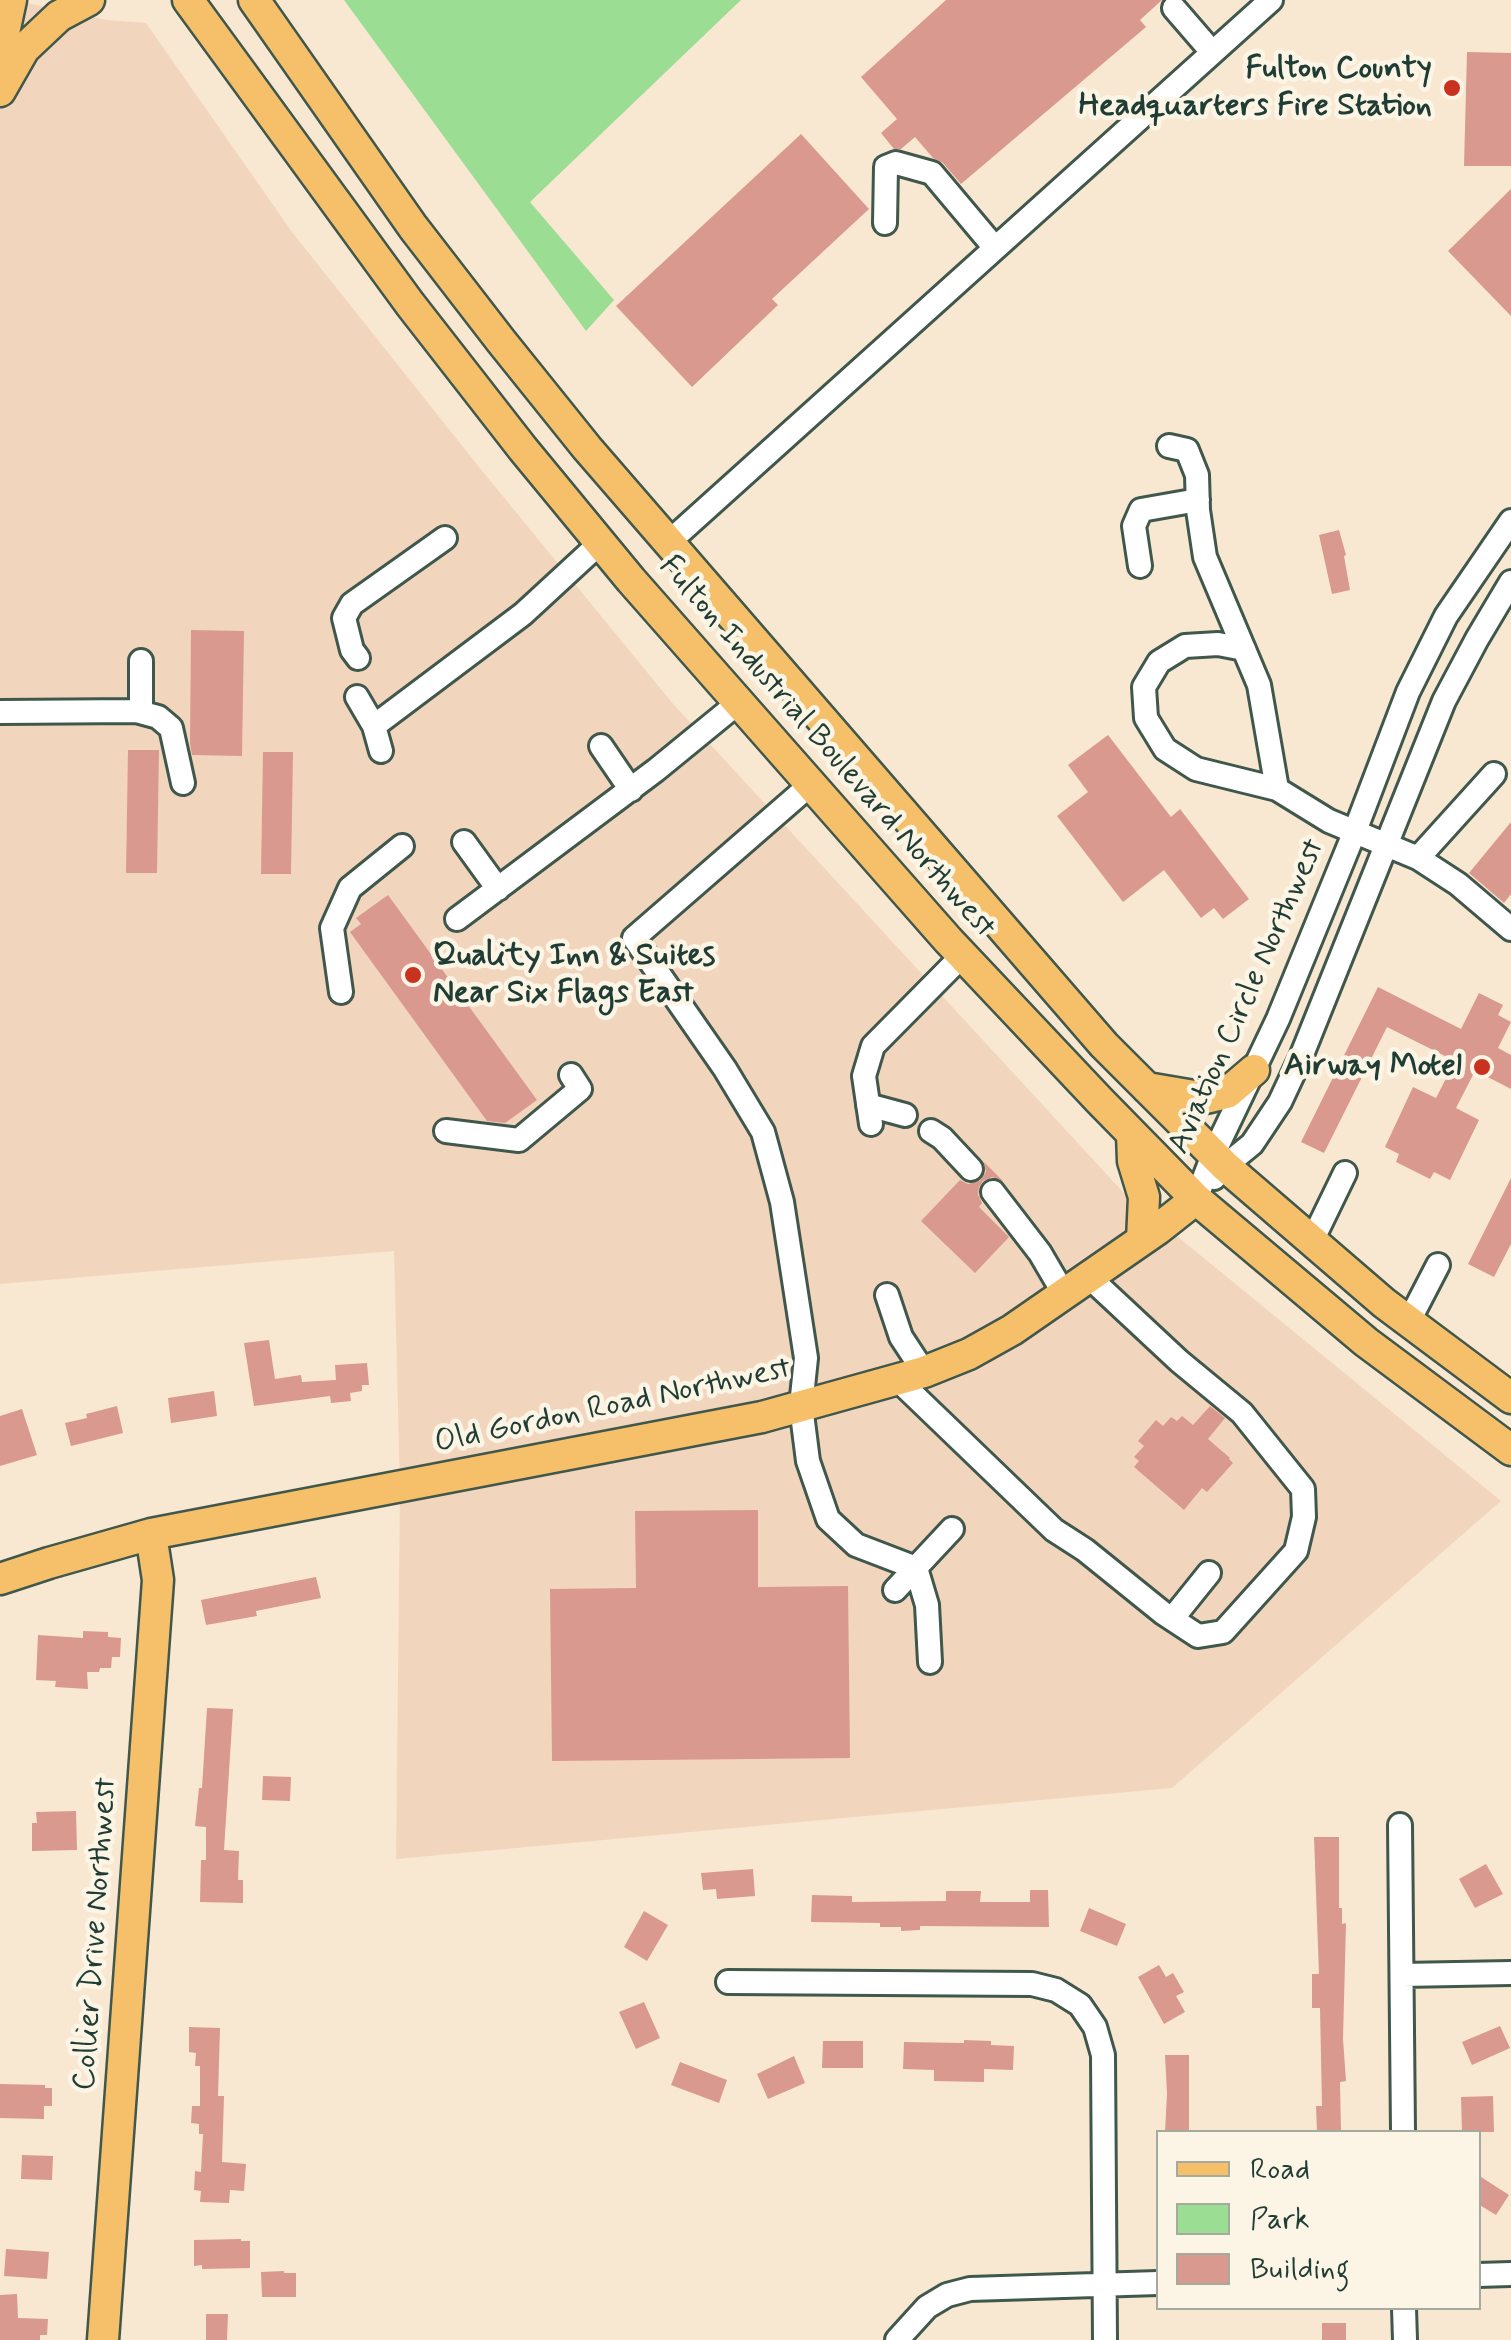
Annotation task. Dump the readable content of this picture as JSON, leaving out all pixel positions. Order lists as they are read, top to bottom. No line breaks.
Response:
{"streets":{"main road":["Fulton Industrial Boulevard Northwest","Old Gordon Road Northwest","Collier Drive Northwest"],"street":["Aviation Circle Northwest"]},"crossings":[["Fulton Industrial Boulevard Northwest","Aviation Circle Northwest"],["Fulton Industrial Boulevard Northwest","Old Gordon Road Northwest"],["Aviation Circle Northwest","Old Gordon Road Northwest"],["Old Gordon Road Northwest","Collier Drive Northwest"]],"places":["Fulton County Headquarters Fire Station","Quality Inn & Suites Near Six Flags East","Airway Motel"],"legend":["Road","Park","Building"]}
